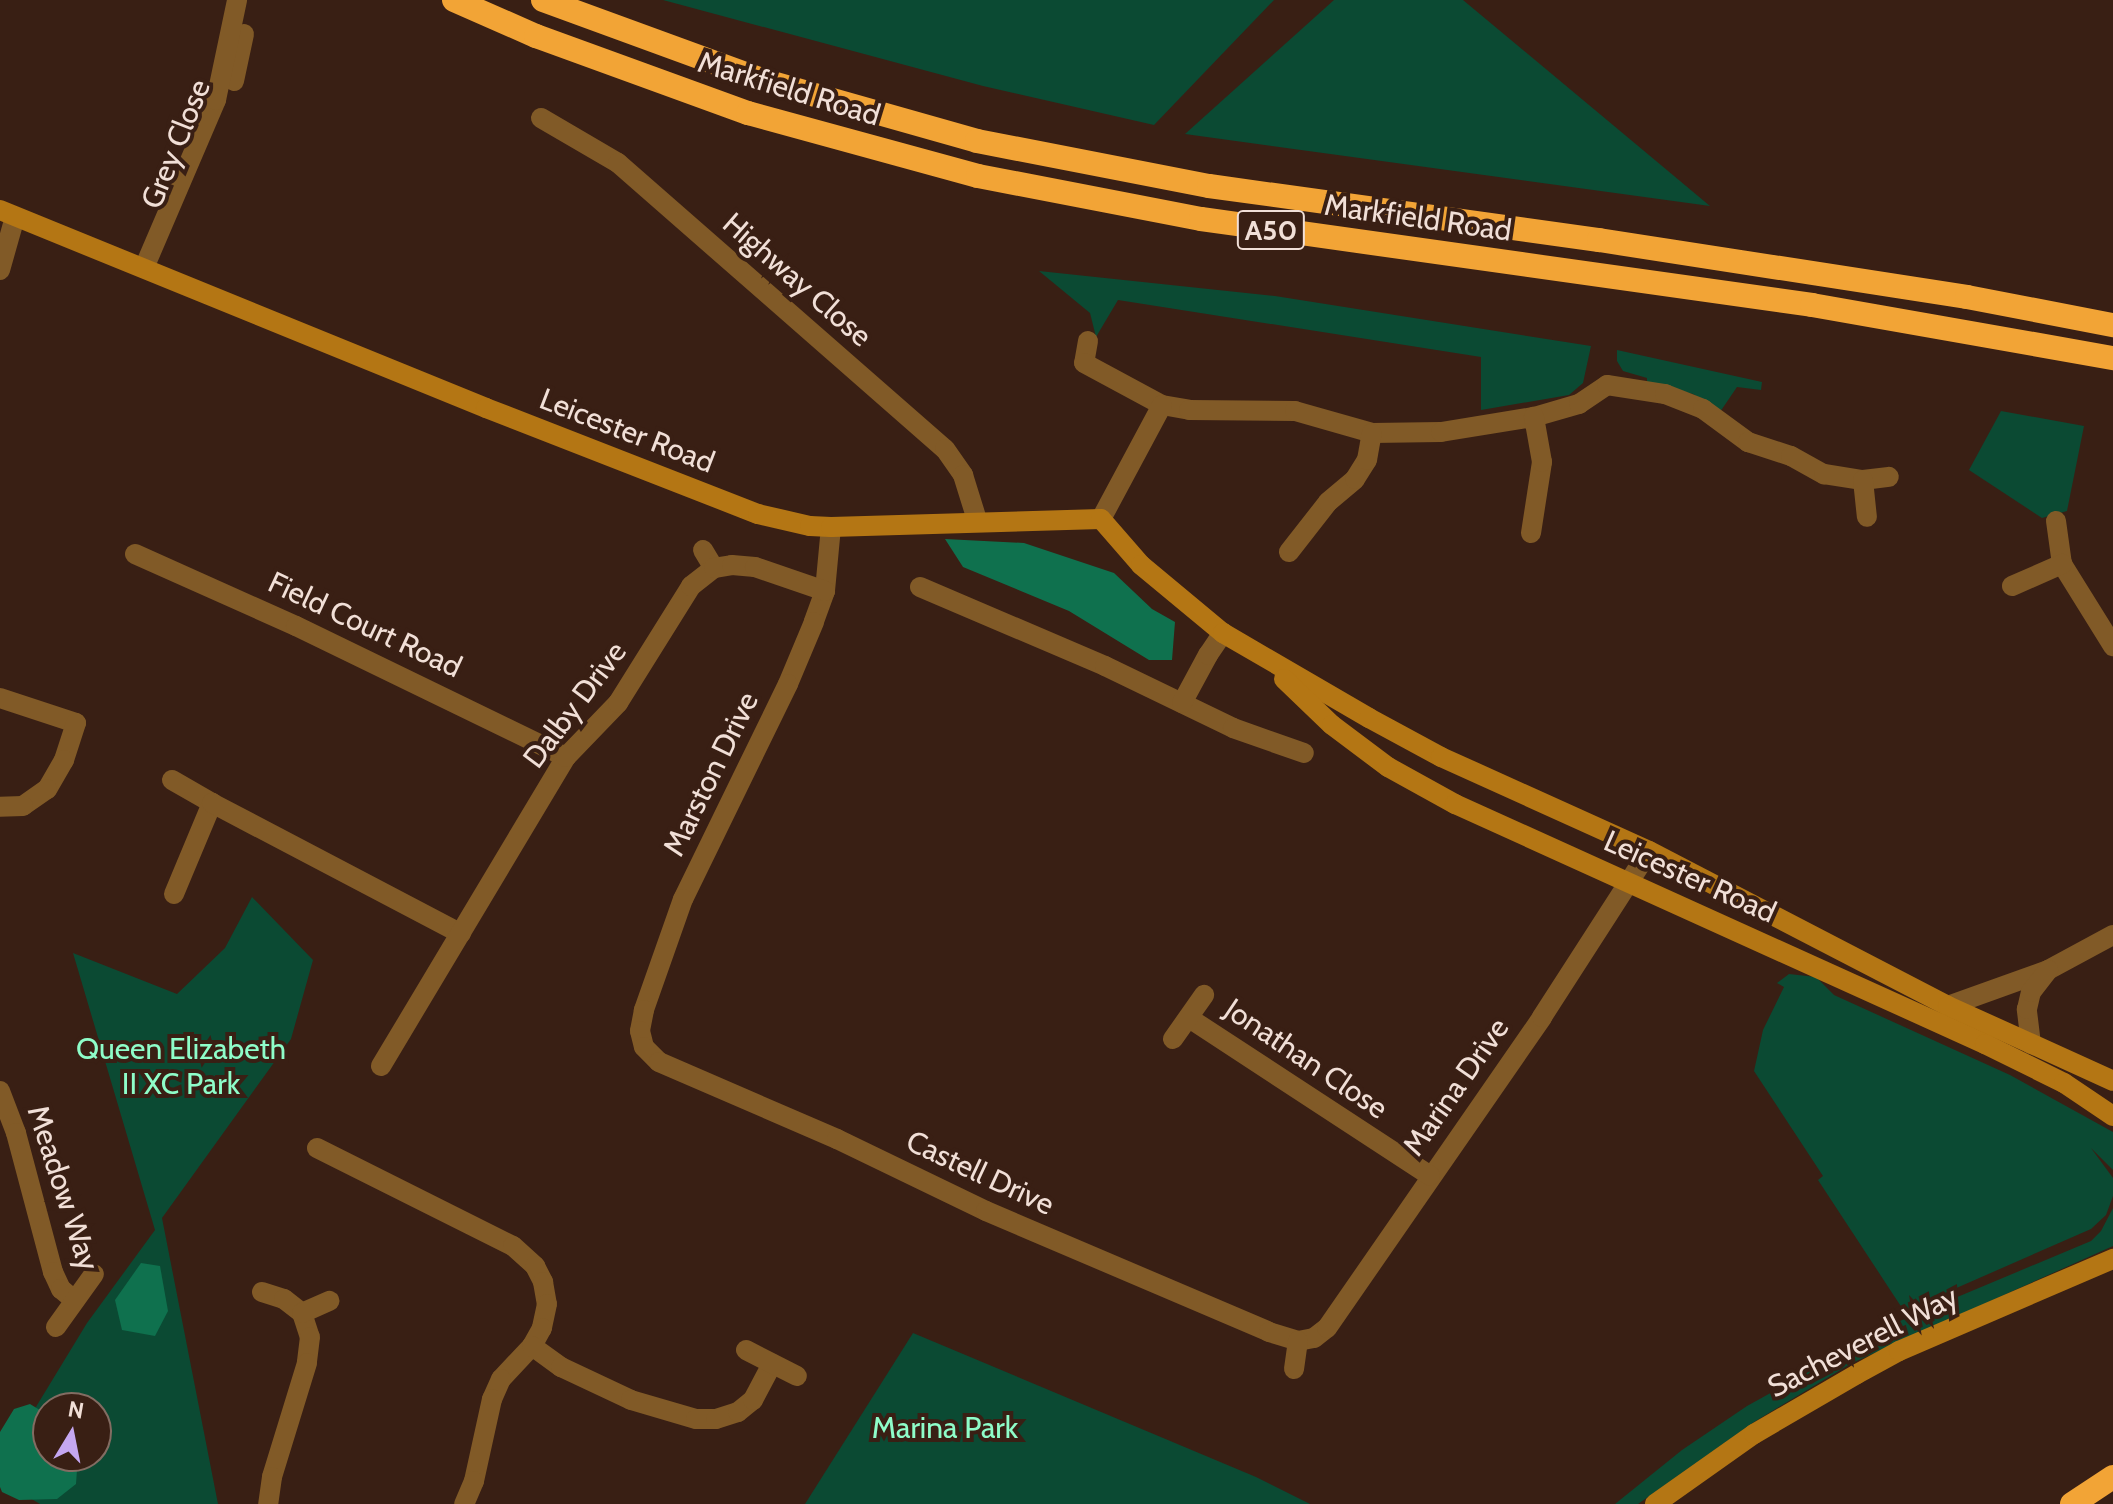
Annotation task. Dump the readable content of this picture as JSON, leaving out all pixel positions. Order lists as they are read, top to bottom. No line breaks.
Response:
{"streets":{"highway":["Markfield Road","A50"],"street":["Grey Close","Highway Close","Leicester Road","Field Court Road","Dalby Drive","Marston Drive","Jonathan Close","Marina Drive","Castell Drive","Meadow Way","Sacheverell Way"]},"crossings":[["Grey Close","Leicester Road"],["Highway Close","Leicester Road"],["Leicester Road","Marston Drive"],["Leicester Road","Marina Drive"],["Field Court Road","Dalby Drive"],["Marston Drive","Castell Drive"],["Jonathan Close","Marina Drive"],["Marina Drive","Castell Drive"]],"parks":["Queen Elizabeth II XC Park","Marina Park"],"north":"top"}
